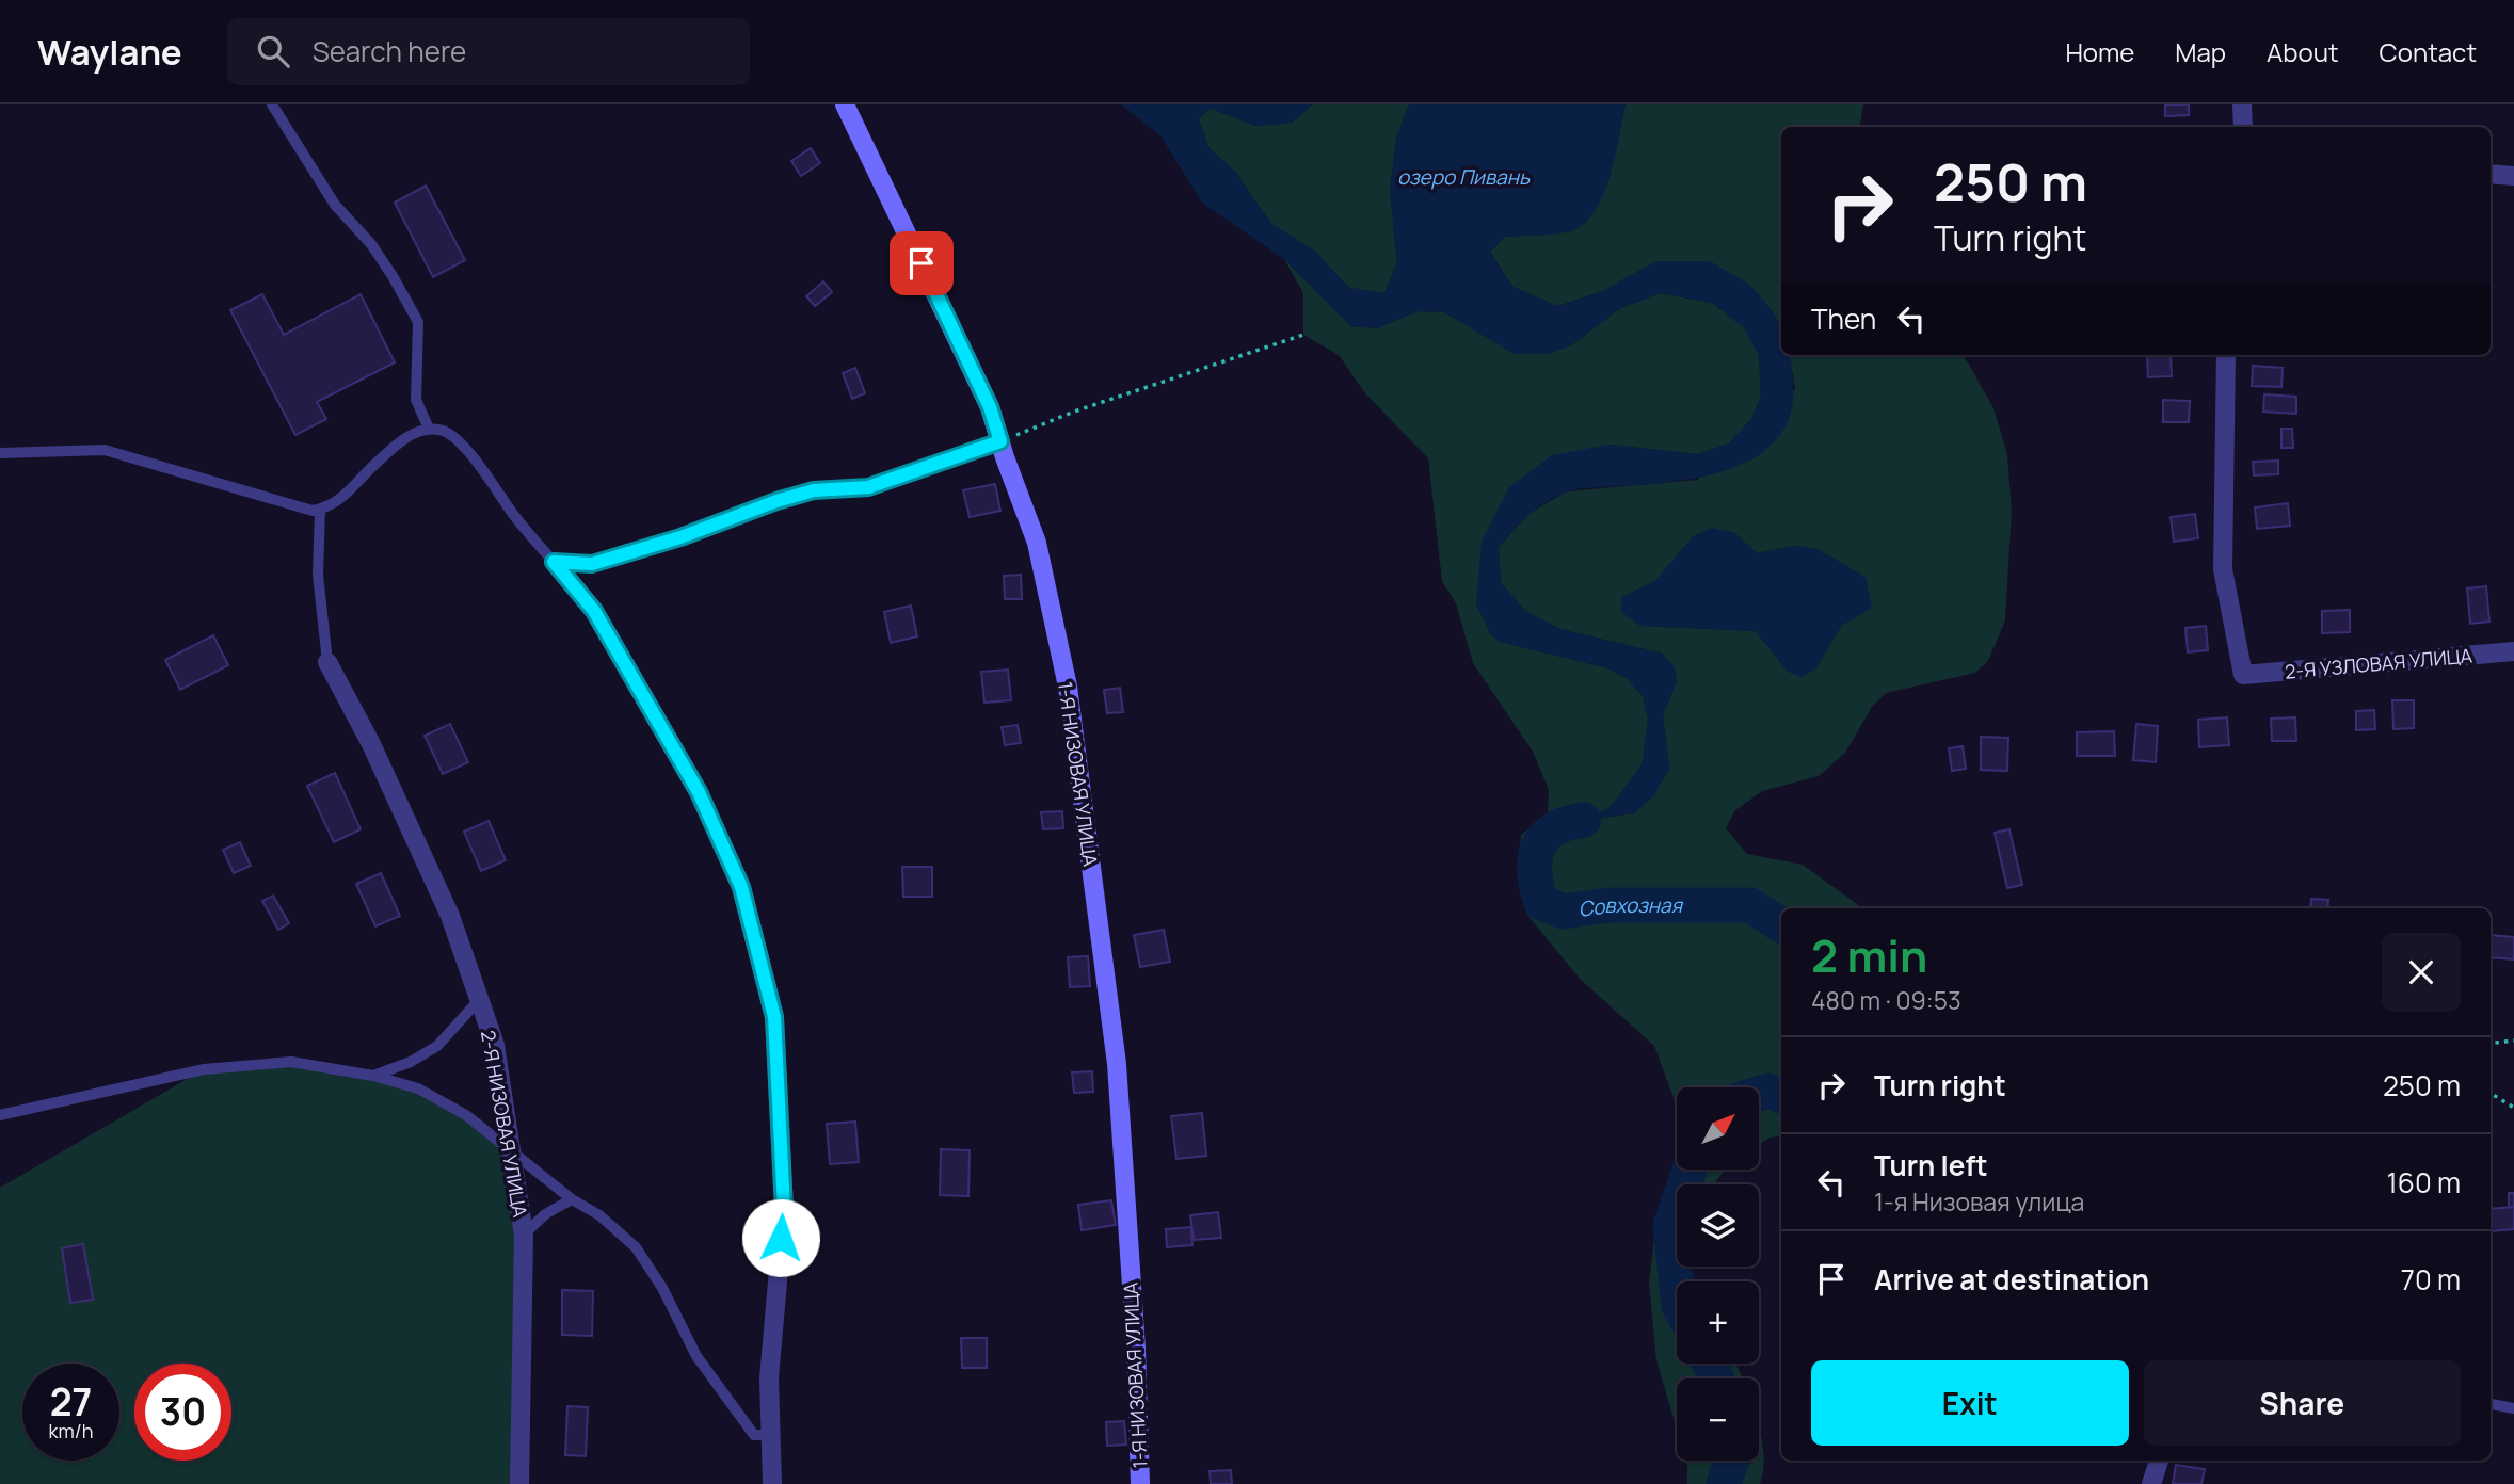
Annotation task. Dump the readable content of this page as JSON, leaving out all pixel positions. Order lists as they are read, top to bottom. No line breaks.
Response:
{"streets":{"street":["2-Я УЗЛОВАЯ УЛИЦА","1-Я НИЗОВАЯ УЛИЦА","2-Я НИЗОВАЯ УЛИЦА"]},"water":["озеро Пивань","Совхозная"],"north":"top right","page":{"header":"Waylane","search":"Search here","nav":["Home","Map","About","Contact"],"turn":["250 m","Turn right"],"then":"Then","heading":["2 min","480 m · 09:53"],"list":[{"name":"Turn right","value":"250 m"},{"name":"Turn left","note":"1-я Низовая улица","value":"160 m"},{"name":"Arrive at destination","value":"70 m"}],"map_buttons":["+","−"],"buttons":["Exit","Share"],"speed":"27 km/h","limit":"30"}}
